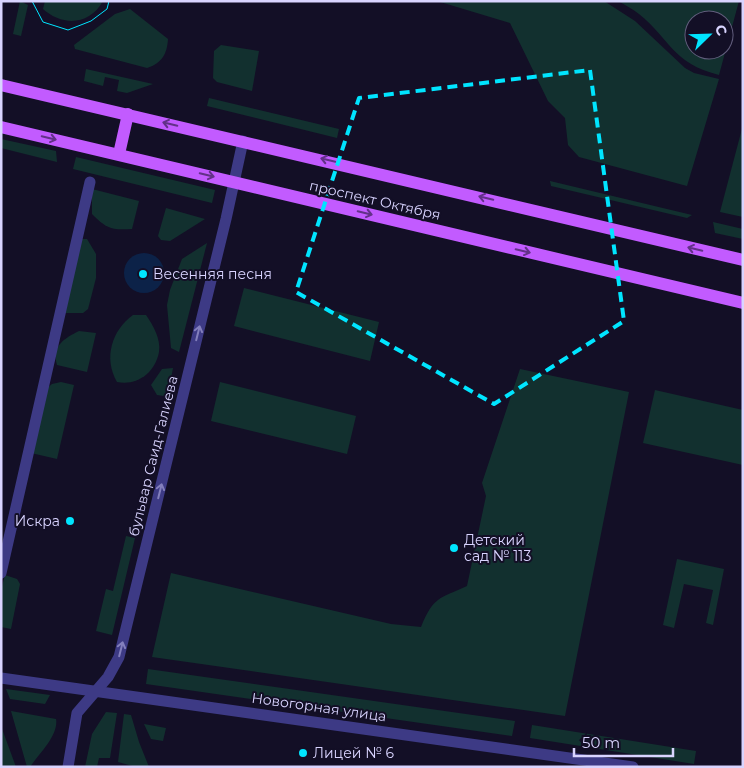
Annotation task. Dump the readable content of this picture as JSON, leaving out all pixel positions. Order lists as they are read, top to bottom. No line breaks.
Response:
{"streets":{"main road":["проспект Октября"],"street":["бульвар Саид-Галиева","Новогорная улица"]},"crossings":[["проспект Октября","бульвар Саид-Галиева"],["бульвар Саид-Галиева","Новогорная улица"]],"one_way":["бульвар Саид-Галиева"],"places":["Весенняя песня","Искра","Детский сад № 113","Лицей № 6"],"scale_bar":"50 m","north":"top right"}
